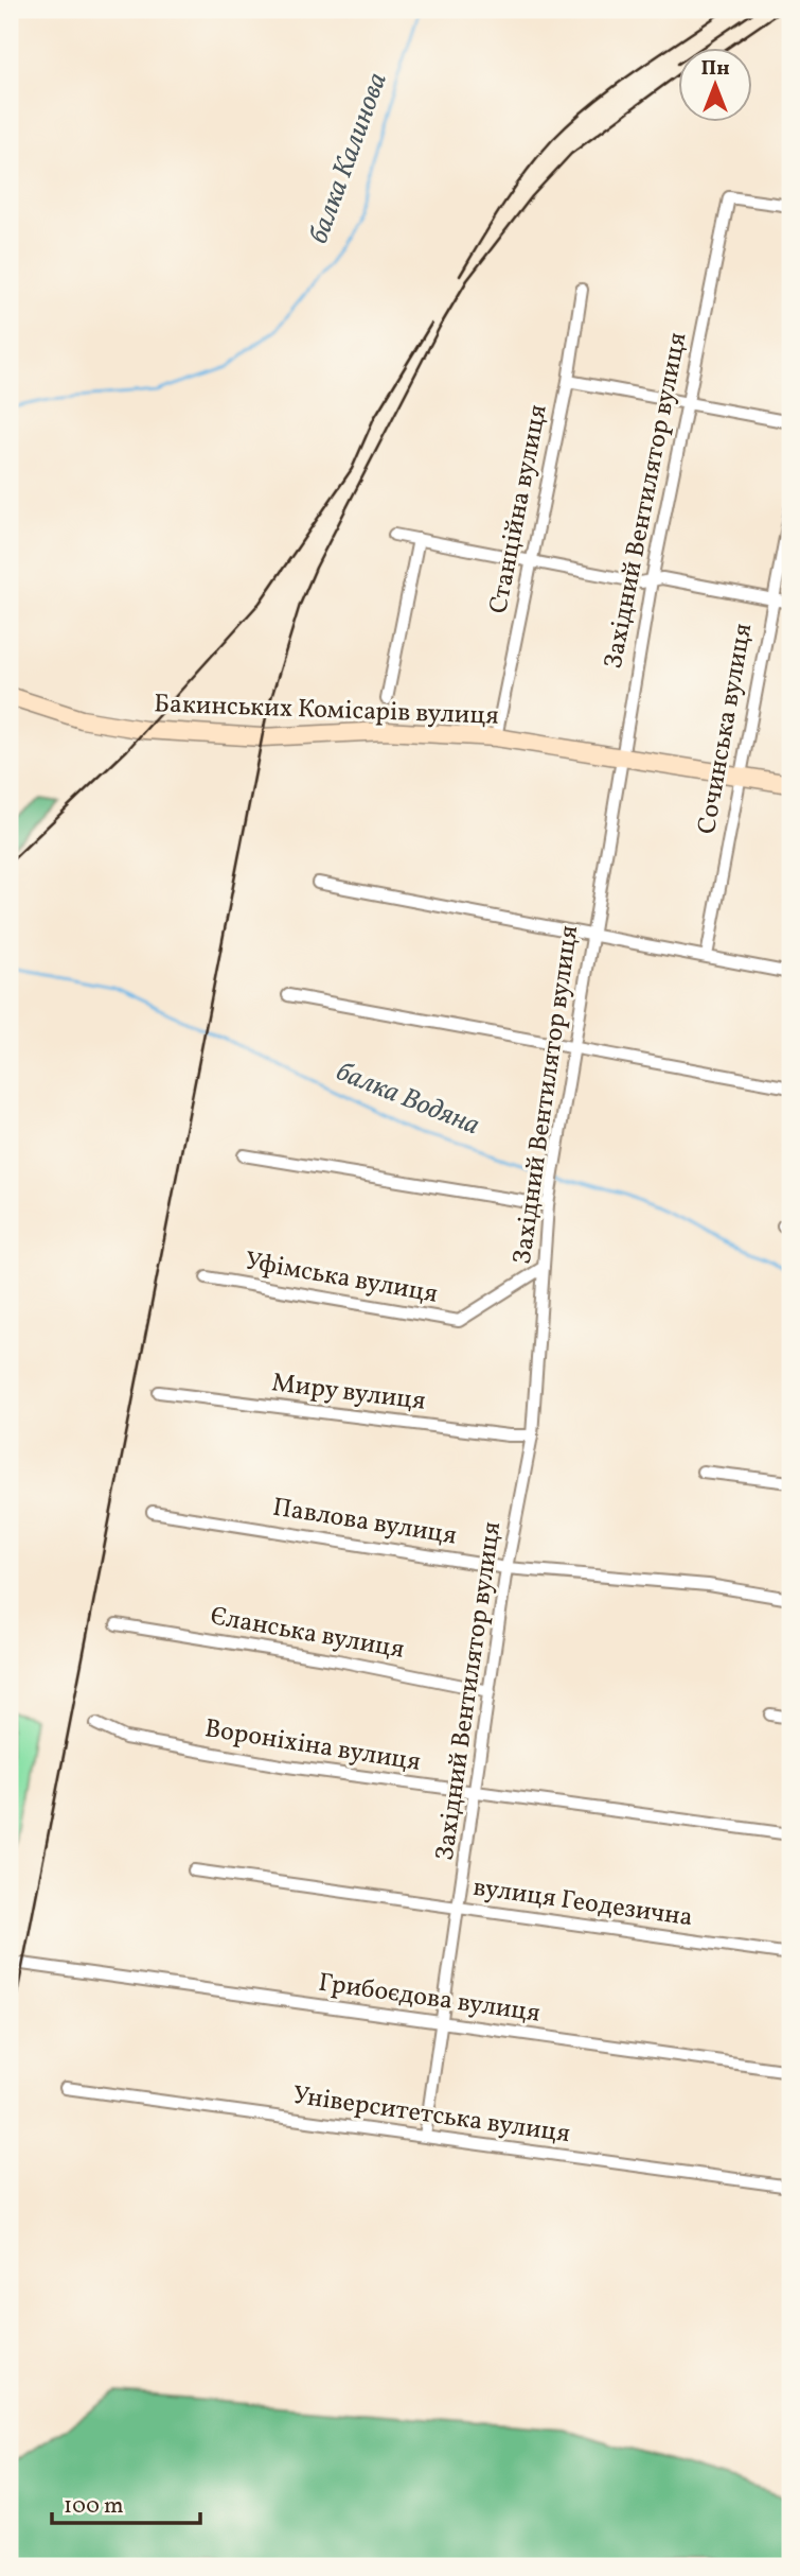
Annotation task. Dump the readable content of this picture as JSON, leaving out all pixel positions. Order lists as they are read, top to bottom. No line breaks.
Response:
{"streets":{"street":["Західний Вентилятор вулиця","Станційна вулиця","Бакинських Комісарів вулиця","Сочинська вулиця","Уфімська вулиця","Миру вулиця","Павлова вулиця","Єланська вулиця","Вороніхіна вулиця","вулиця Геодезична","Грибоєдова вулиця","Університетська вулиця"]},"crossings":[["Західний Вентилятор вулиця","Бакинських Комісарів вулиця"],["Західний Вентилятор вулиця","Уфімська вулиця"],["Західний Вентилятор вулиця","Миру вулиця"],["Західний Вентилятор вулиця","Павлова вулиця"],["Західний Вентилятор вулиця","Єланська вулиця"],["Західний Вентилятор вулиця","Вороніхіна вулиця"],["Західний Вентилятор вулиця","вулиця Геодезична"],["Західний Вентилятор вулиця","Грибоєдова вулиця"],["Західний Вентилятор вулиця","Університетська вулиця"],["Станційна вулиця","Бакинських Комісарів вулиця"],["Бакинських Комісарів вулиця","Сочинська вулиця"]],"water":["балка Калинова","балка Водяна"],"scale_bar":"100 m","north":"top"}
